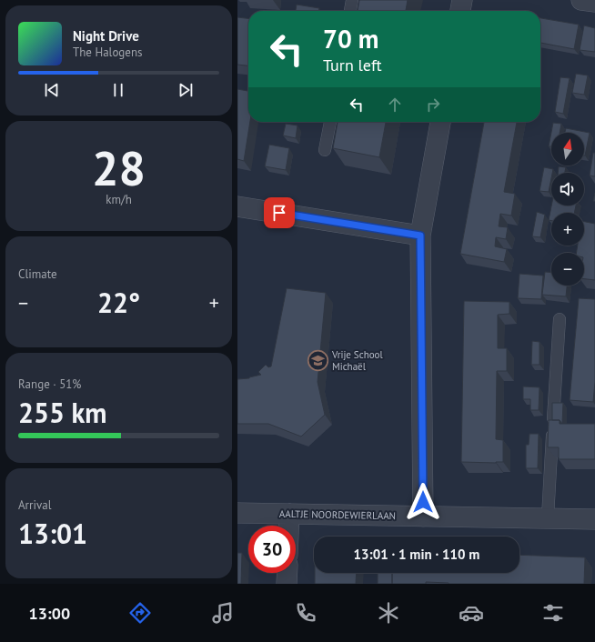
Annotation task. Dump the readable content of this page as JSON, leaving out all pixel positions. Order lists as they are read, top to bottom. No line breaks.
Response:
{"streets":{"street":["AALTJE NOORDEWIERLAAN"]},"places":{"school or university":["Vrije School Michaël"]},"north":"top","page":{"turn":["70 m","Turn left"],"song":["Night Drive","The Halogens"],"tile":[["28","km/h"],"Climate",["Range · 51%","255 km"],["Arrival","13:01"]],"map_buttons":["+","−"],"heat":["−","22°","+"],"limit":"30","trip":"13:01 · 1 min · 110 m","tabs":"13:00"}}
